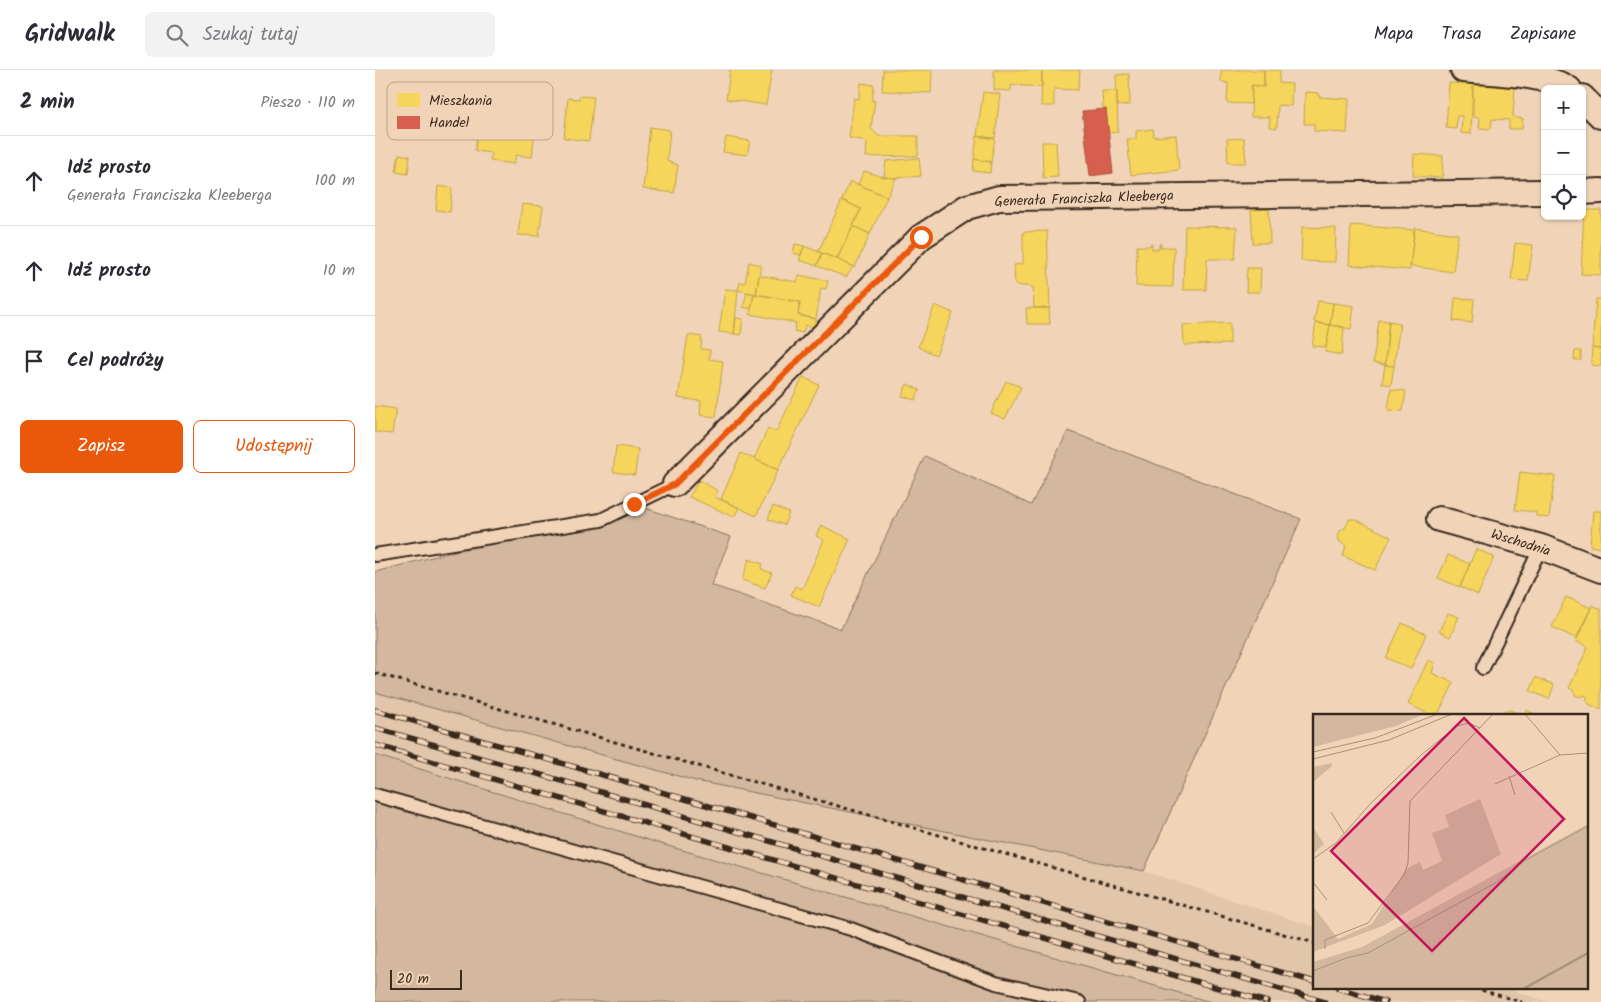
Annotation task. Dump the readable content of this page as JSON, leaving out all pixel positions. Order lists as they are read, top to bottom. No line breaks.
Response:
{"streets":{"street":["Generała Franciszka Kleeberga","Wschodnia"]},"legend":["Mieszkania","Handel"],"scale_bar":"20 m","page":{"header":"Gridwalk","search":"Szukaj tutaj","nav":["Mapa","Trasa","Zapisane"],"heading":["2 min","Pieszo · 110 m"],"map_buttons":["+","−"],"list":[["Idź prosto","Generała Franciszka Kleeberga","100 m"],["Idź prosto","10 m"],"Cel podróży"],"buttons":["Zapisz","Udostępnij"],"scale":"20 m"}}
